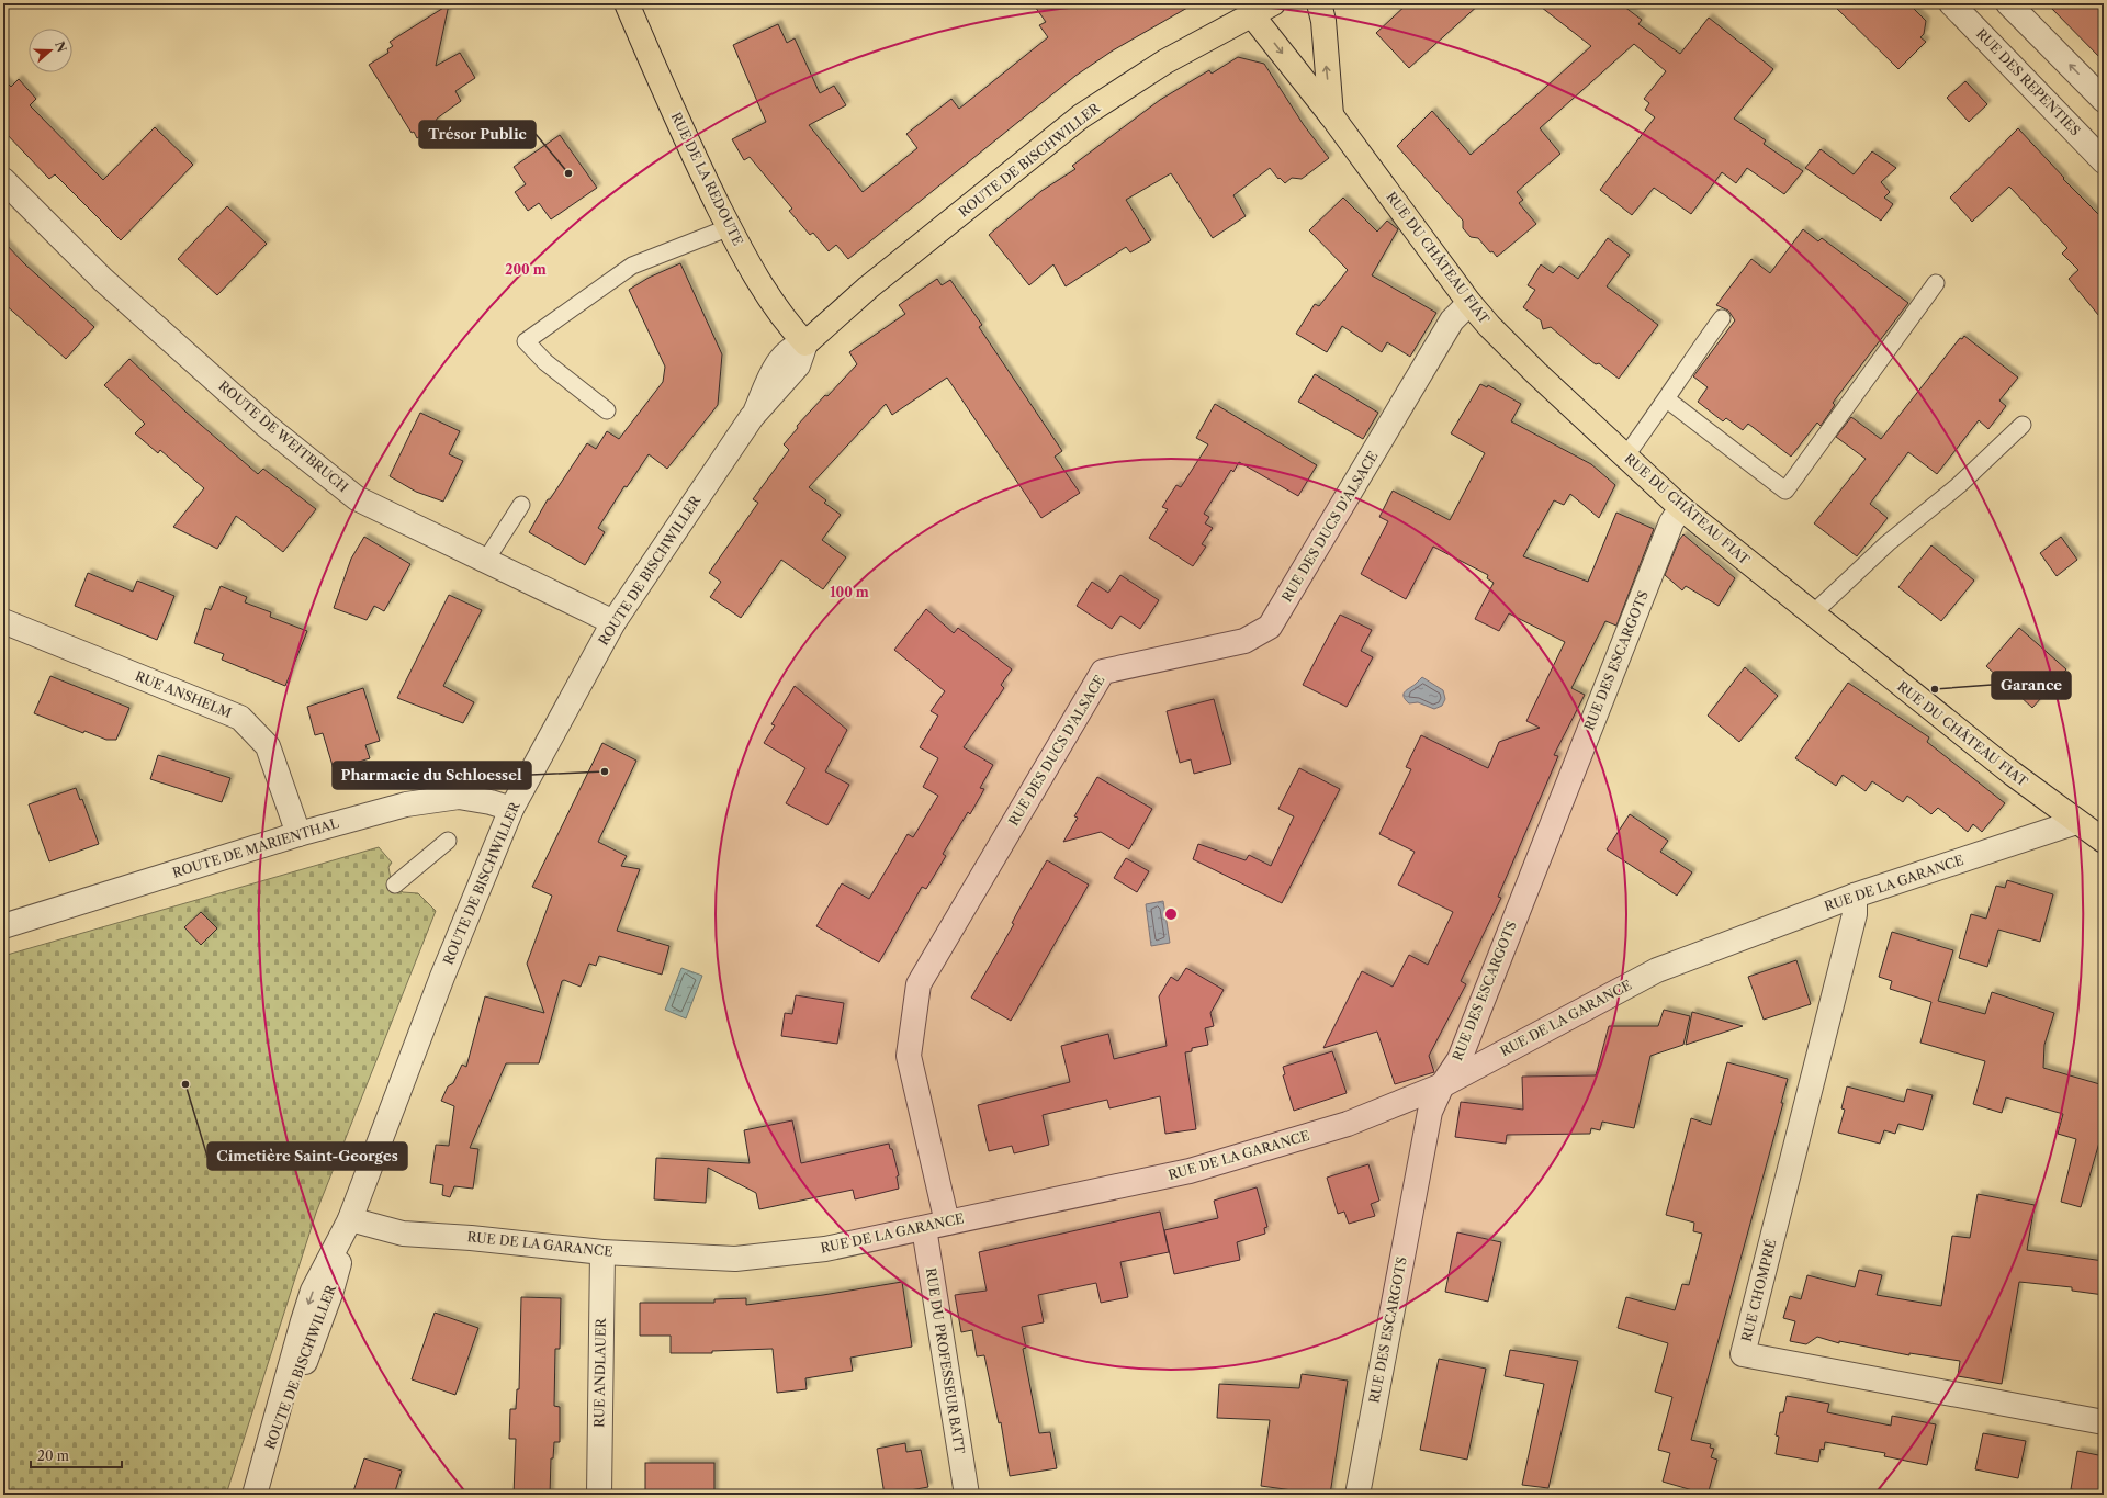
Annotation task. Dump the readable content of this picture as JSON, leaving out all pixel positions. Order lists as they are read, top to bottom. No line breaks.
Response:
{"streets":{"main road":["ROUTE DE BISCHWILLER","RUE DE LA REDOUTE","RUE DU CHÂTEAU FIAT"],"street":["RUE DES REPENTIES","ROUTE DE WEITBRUCH","RUE DES DUCS D'ALSACE","RUE DES ESCARGOTS","RUE ANSHELM","ROUTE DE MARIENTHAL","RUE DE LA GARANCE","RUE CHOMPRÉ","RUE DU PROFESSEUR BATT","RUE ANDLAUER"]},"crossings":[["ROUTE DE BISCHWILLER","RUE DE LA REDOUTE"],["ROUTE DE BISCHWILLER","RUE DU CHÂTEAU FIAT"],["ROUTE DE BISCHWILLER","ROUTE DE WEITBRUCH"],["ROUTE DE BISCHWILLER","ROUTE DE MARIENTHAL"],["ROUTE DE BISCHWILLER","RUE DE LA GARANCE"],["RUE DU CHÂTEAU FIAT","RUE DES DUCS D'ALSACE"],["RUE DU CHÂTEAU FIAT","RUE DES ESCARGOTS"],["RUE DU CHÂTEAU FIAT","RUE DE LA GARANCE"],["RUE DES DUCS D'ALSACE","RUE DE LA GARANCE"],["RUE DES ESCARGOTS","RUE DE LA GARANCE"],["RUE ANSHELM","ROUTE DE MARIENTHAL"],["RUE DE LA GARANCE","RUE CHOMPRÉ"],["RUE DE LA GARANCE","RUE DU PROFESSEUR BATT"],["RUE DE LA GARANCE","RUE ANDLAUER"]],"places":["Trésor Public","Garance","Pharmacie du Schloessel","Cimetière Saint-Georges"],"scale_bar":"20 m","north":"right","rings":["200 m","100 m"]}
